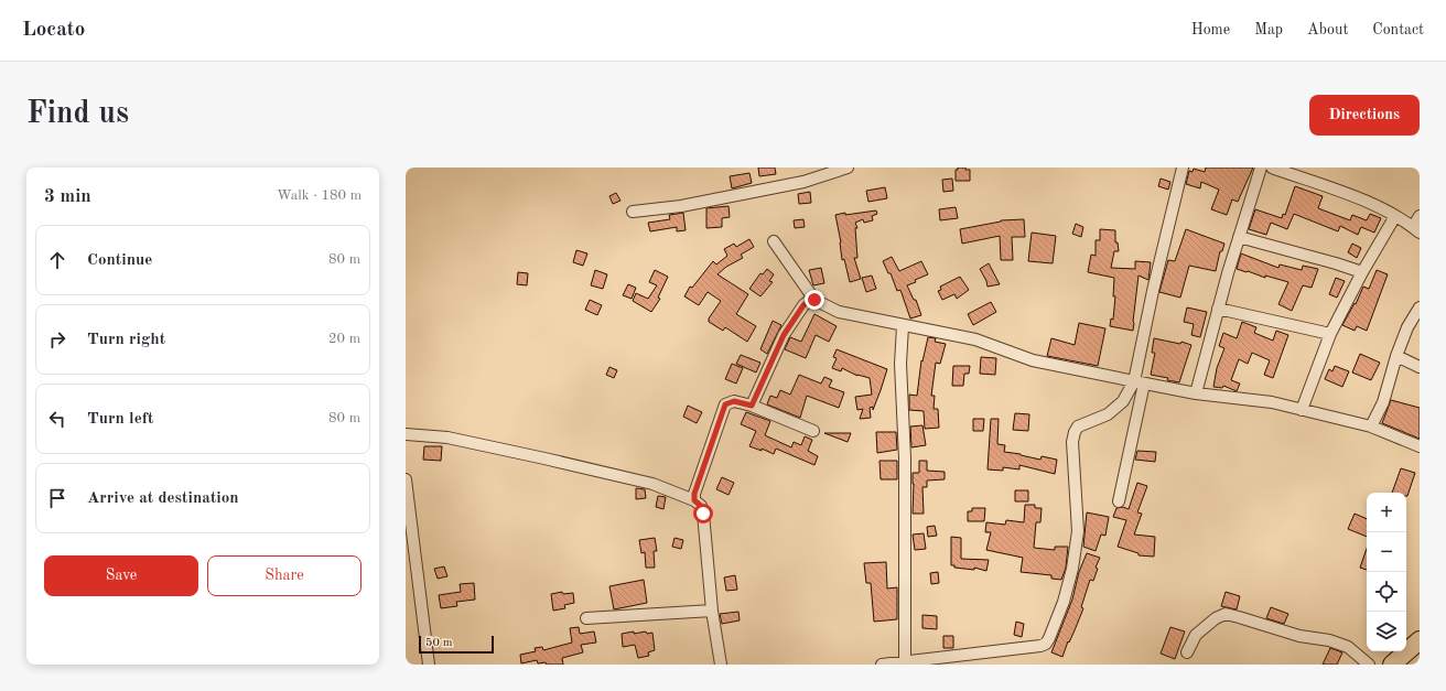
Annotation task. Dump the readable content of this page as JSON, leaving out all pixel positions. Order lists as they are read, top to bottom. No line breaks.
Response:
{"scale_bar":"50 m","page":{"header":"Locato","nav":["Home","Map","About","Contact"],"buttons":["Directions",["Save","Share"]],"title":"Find us","heading":["3 min","Walk · 180 m"],"list":[["Continue","80 m"],["Turn right","20 m"],["Turn left","80 m"],"Arrive at destination"],"map_buttons":["+","−"],"scale":"50 m"}}
